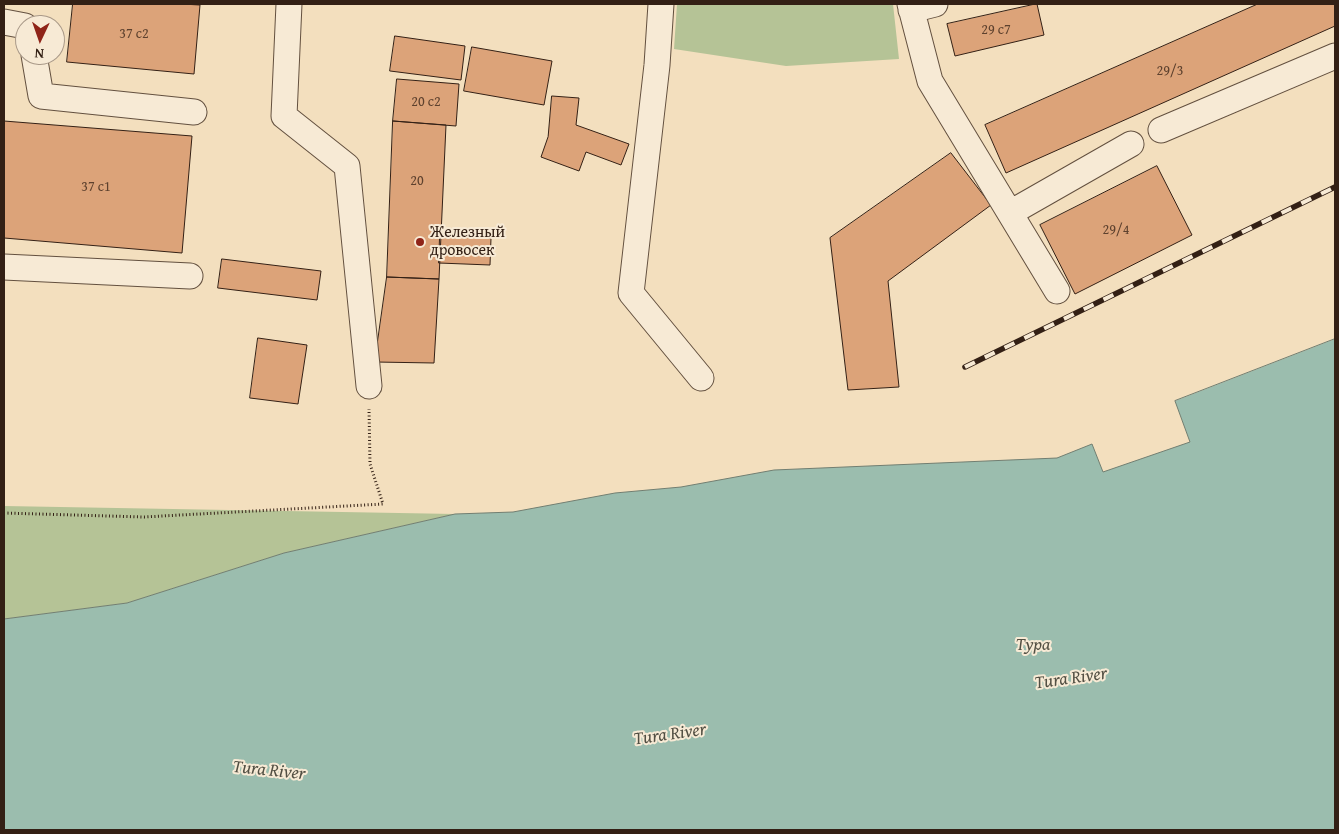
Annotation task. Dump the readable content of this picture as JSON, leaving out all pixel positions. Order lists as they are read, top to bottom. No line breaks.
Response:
{"water":["Тура","Tura River"],"places":["Железный дровосек"],"house_numbers":["29 с7","37 с2","29/3","20 с2","20","37 с1","29/4"],"north":"bottom"}
